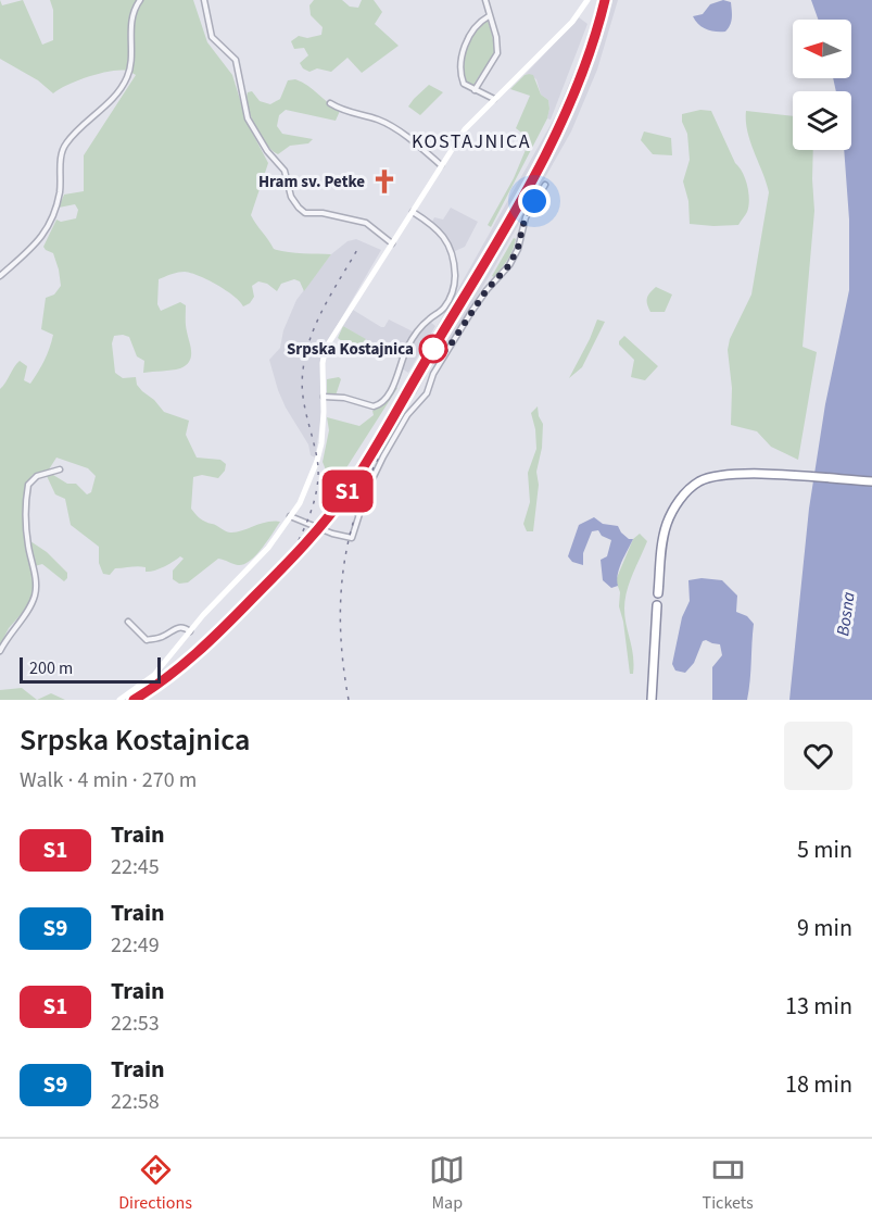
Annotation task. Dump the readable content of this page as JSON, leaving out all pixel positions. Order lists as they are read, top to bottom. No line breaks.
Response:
{"districts":["KOSTAJNICA"],"water":["Bosna"],"places":{"church":["Hram sv. Petke"],"other":["Srpska Kostajnica"]},"scale_bar":"200 m","north":"left","page":{"on_map":"S1","scale":"200 m","heading":["Srpska Kostajnica","Walk · 4 min · 270 m"],"list":[{"mark":"S1","name":"Train","note":"22:45","value":"5 min"},{"mark":"S9","name":"Train","note":"22:49","value":"9 min"},{"mark":"S1","name":"Train","note":"22:53","value":"13 min"},{"mark":"S9","name":"Train","note":"22:58","value":"18 min"}],"tabs":["Directions","Map","Tickets"]}}
